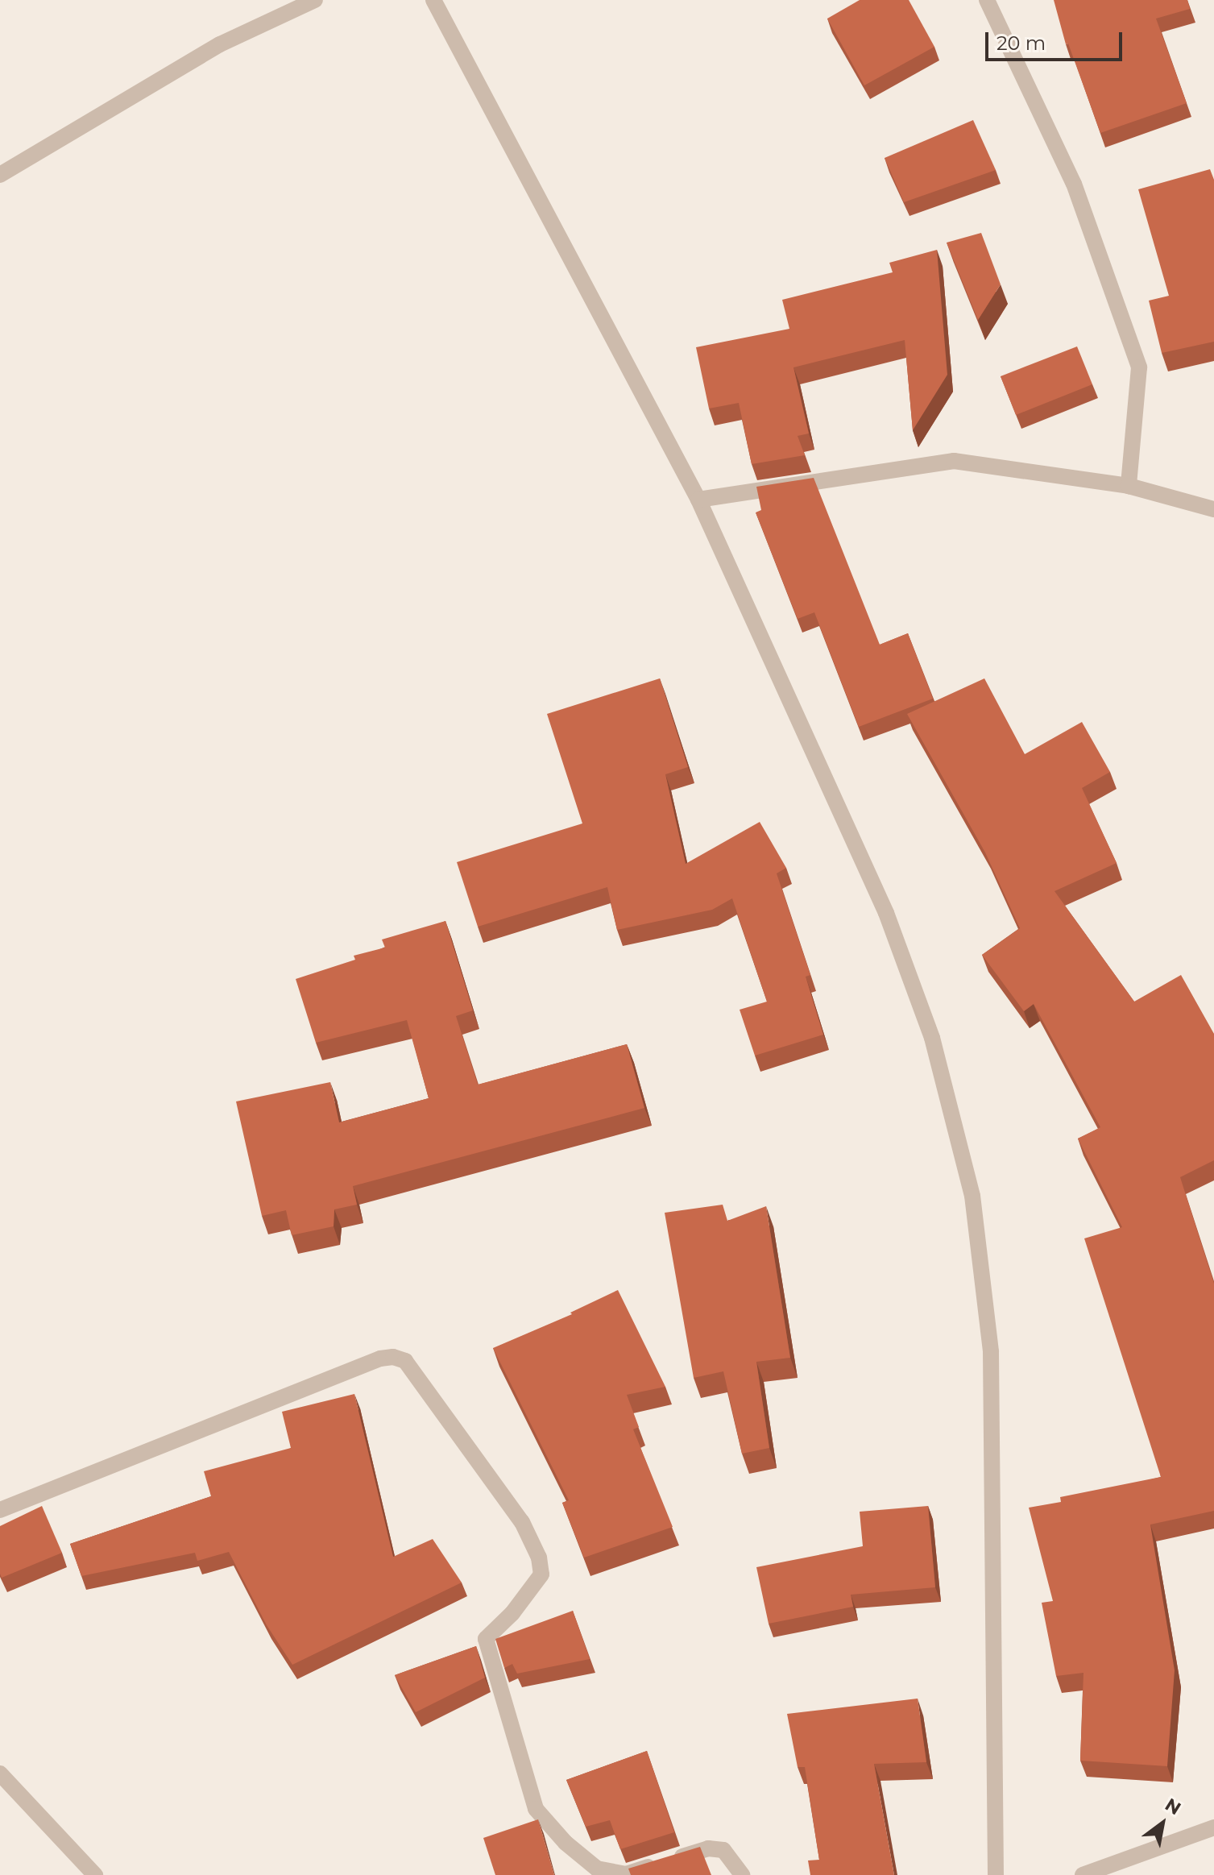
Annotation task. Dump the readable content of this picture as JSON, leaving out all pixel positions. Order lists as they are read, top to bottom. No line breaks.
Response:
{"scale_bar":"20 m","north":"top right"}
